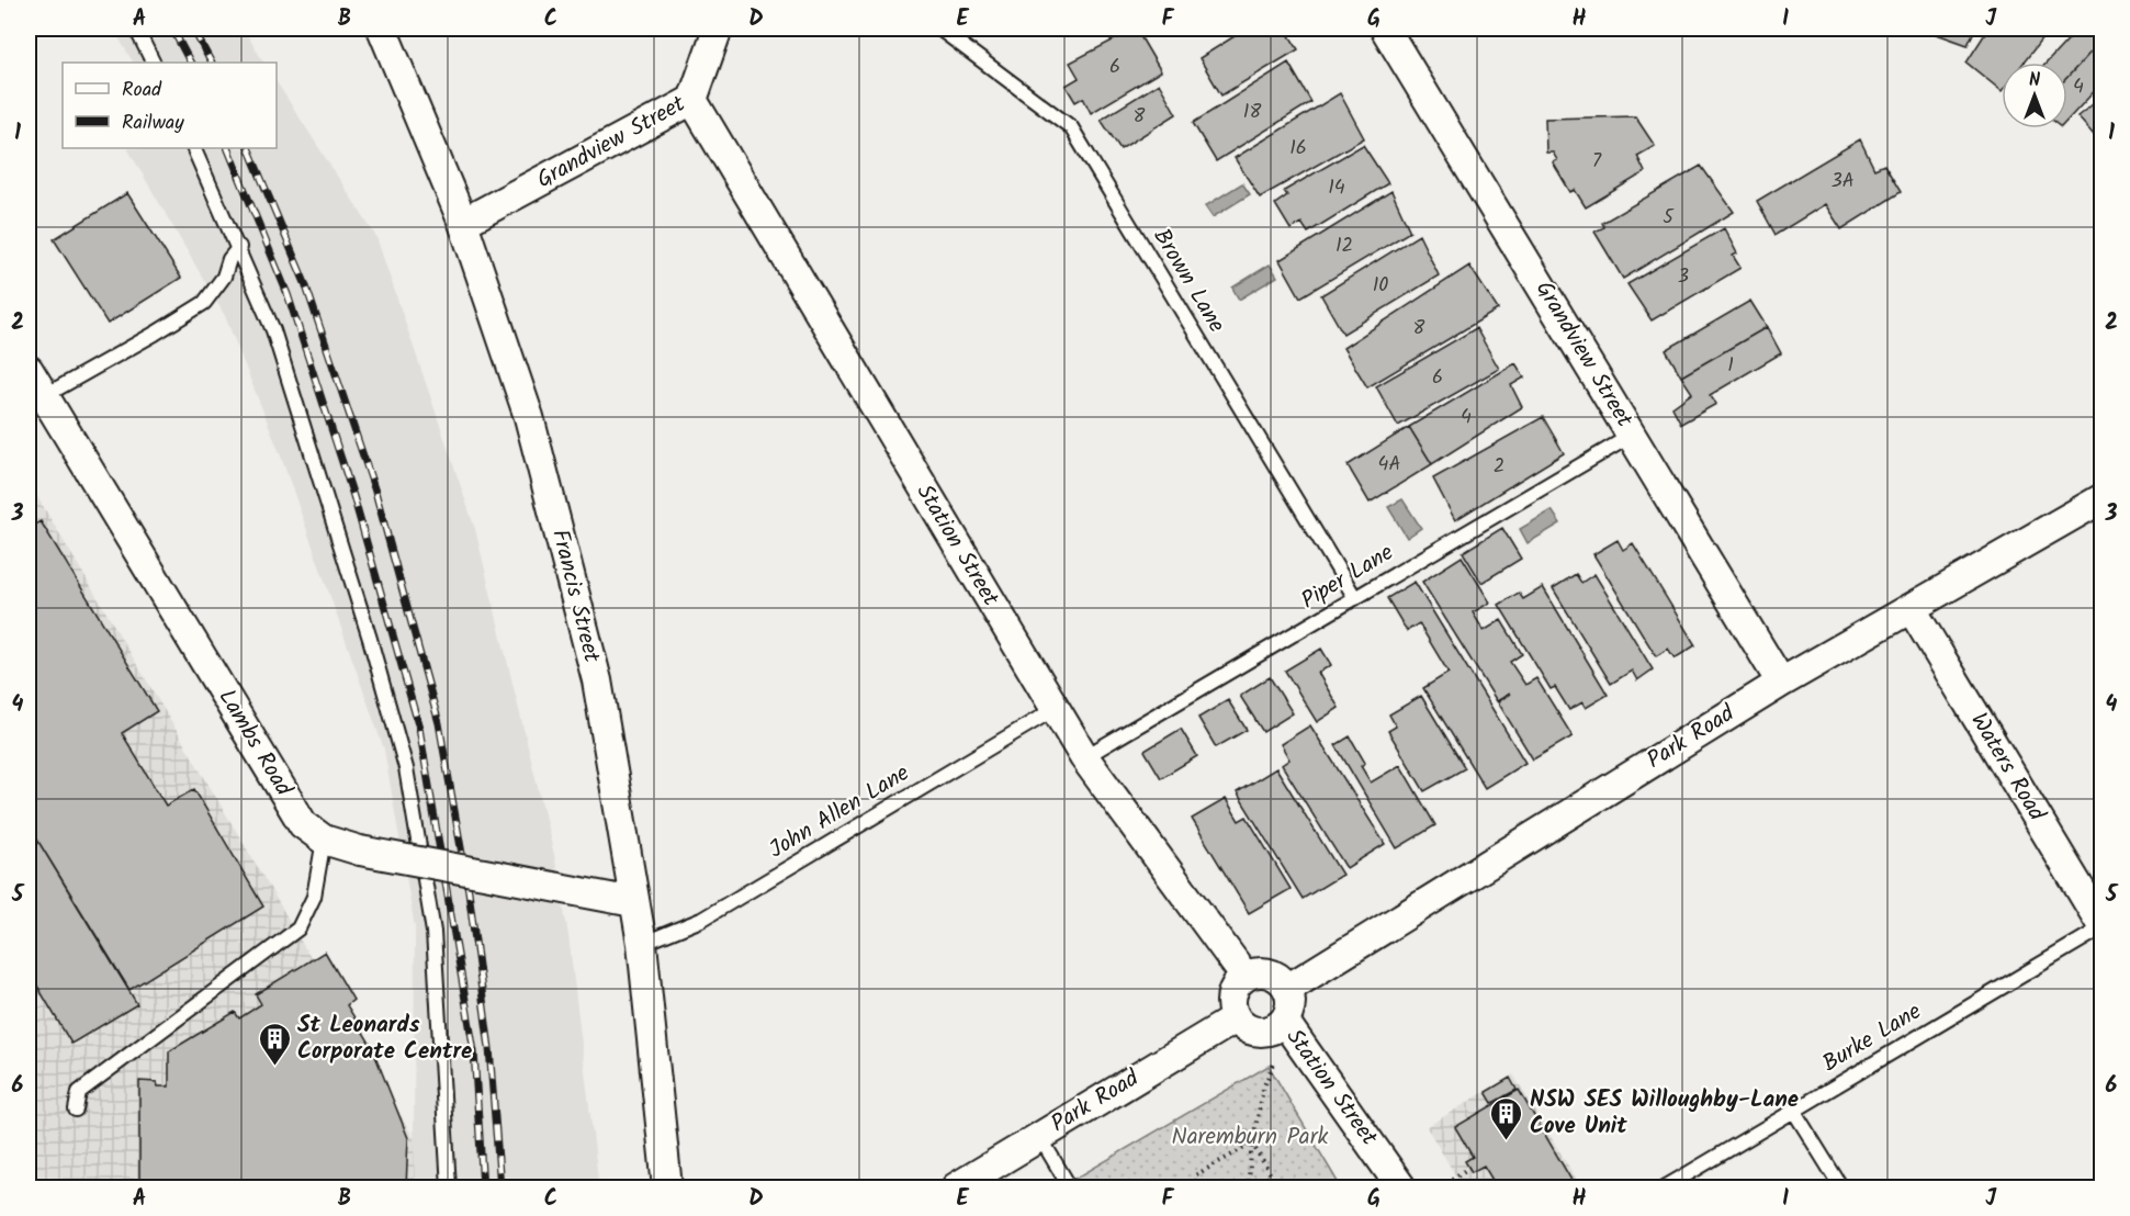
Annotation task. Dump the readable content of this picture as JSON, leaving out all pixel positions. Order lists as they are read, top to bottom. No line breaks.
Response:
{"streets":{"street":["Grandview Street","Station Street","Francis Street","Park Road","Lambs Road","Waters Road"],"lane":["Brown Lane","Piper Lane","John Allen Lane","Burke Lane"]},"crossings":[["Grandview Street","Station Street"],["Grandview Street","Piper Lane"],["Grandview Street","Francis Street"],["Grandview Street","Park Road"],["Brown Lane","Piper Lane"],["Station Street","Piper Lane"],["Station Street","Park Road"],["Station Street","John Allen Lane"],["Francis Street","Lambs Road"],["Francis Street","John Allen Lane"],["Park Road","Waters Road"],["Waters Road","Burke Lane"]],"parks":["Naremburn Park"],"places":{"building":["St Leonards Corporate Centre","NSW SES Willoughby-Lane Cove Unit"]},"house_numbers":["6","4","18","8","16","7","3A","14","5","12","3","10","8","1","6","4","4A","2"],"legend":["Road","Railway"],"north":"top","grid":{"columns":["A","B","C","D","E","F","G","H","I","J"],"rows":["1","2","3","4","5","6"]}}
